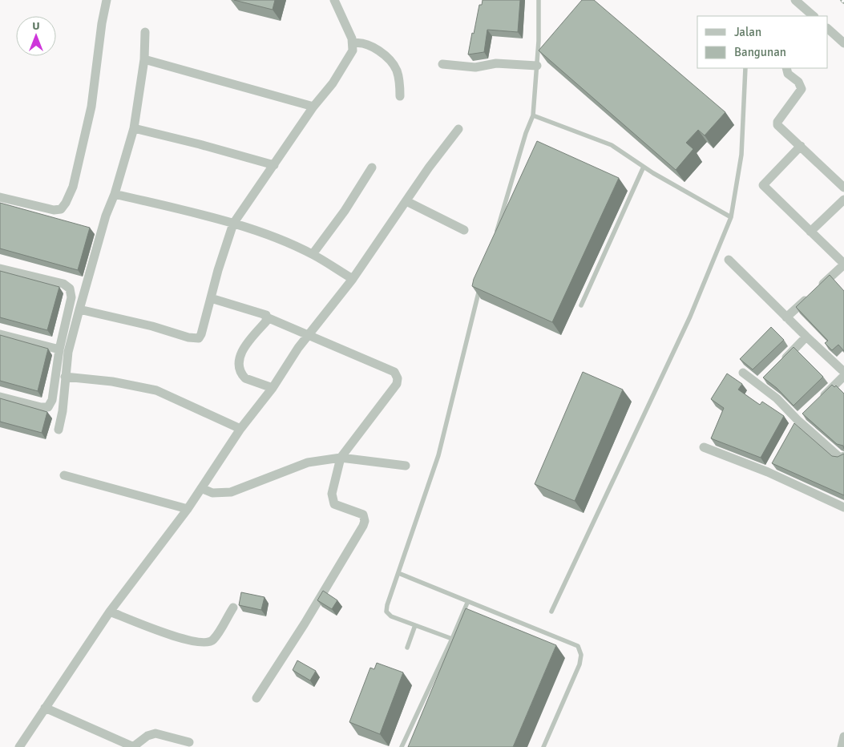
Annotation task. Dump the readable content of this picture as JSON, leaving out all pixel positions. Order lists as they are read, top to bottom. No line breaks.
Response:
{"legend":["Jalan","Bangunan"],"north":"top"}
